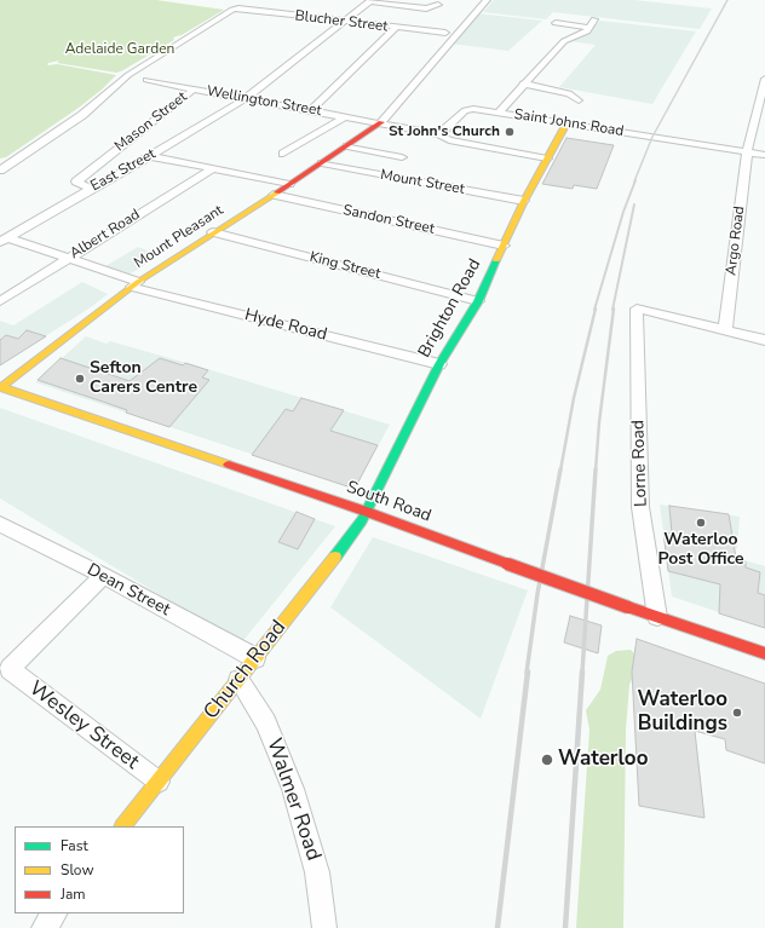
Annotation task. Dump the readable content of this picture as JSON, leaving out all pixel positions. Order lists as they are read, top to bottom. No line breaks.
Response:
{"streets":{"street":["Blucher Street","Wellington Street","Mason Street","Saint Johns Road","East Street","Mount Street","Sandon Street","Albert Road","Mount Pleasant","Argo Road","King Street","Brighton Road","Hyde Road","Lorne Road","South Road","Dean Street","Church Road","Wesley Street","Walmer Road"]},"crossings":[["Blucher Street","East Street"],["Wellington Street","Mason Street"],["Wellington Street","East Street"],["Wellington Street","Mount Pleasant"],["Mason Street","East Street"],["Saint Johns Road","Argo Road"],["Saint Johns Road","Brighton Road"],["East Street","Hyde Road"],["Mount Street","Mount Pleasant"],["Mount Street","Brighton Road"],["Sandon Street","Mount Pleasant"],["Sandon Street","Brighton Road"],["Albert Road","Hyde Road"],["Mount Pleasant","King Street"],["Mount Pleasant","Hyde Road"],["Mount Pleasant","South Road"],["Argo Road","Lorne Road"],["King Street","Brighton Road"],["Brighton Road","Hyde Road"],["Brighton Road","South Road"],["Brighton Road","Church Road"],["Lorne Road","South Road"],["South Road","Church Road"],["Dean Street","Church Road"],["Dean Street","Wesley Street"],["Church Road","Wesley Street"],["Church Road","Walmer Road"]],"parks":["Adelaide Garden"],"places":["St John's Church","Sefton Carers Centre","Waterloo Post Office","Waterloo Buildings","Waterloo"],"legend":["Fast","Slow","Jam"]}
